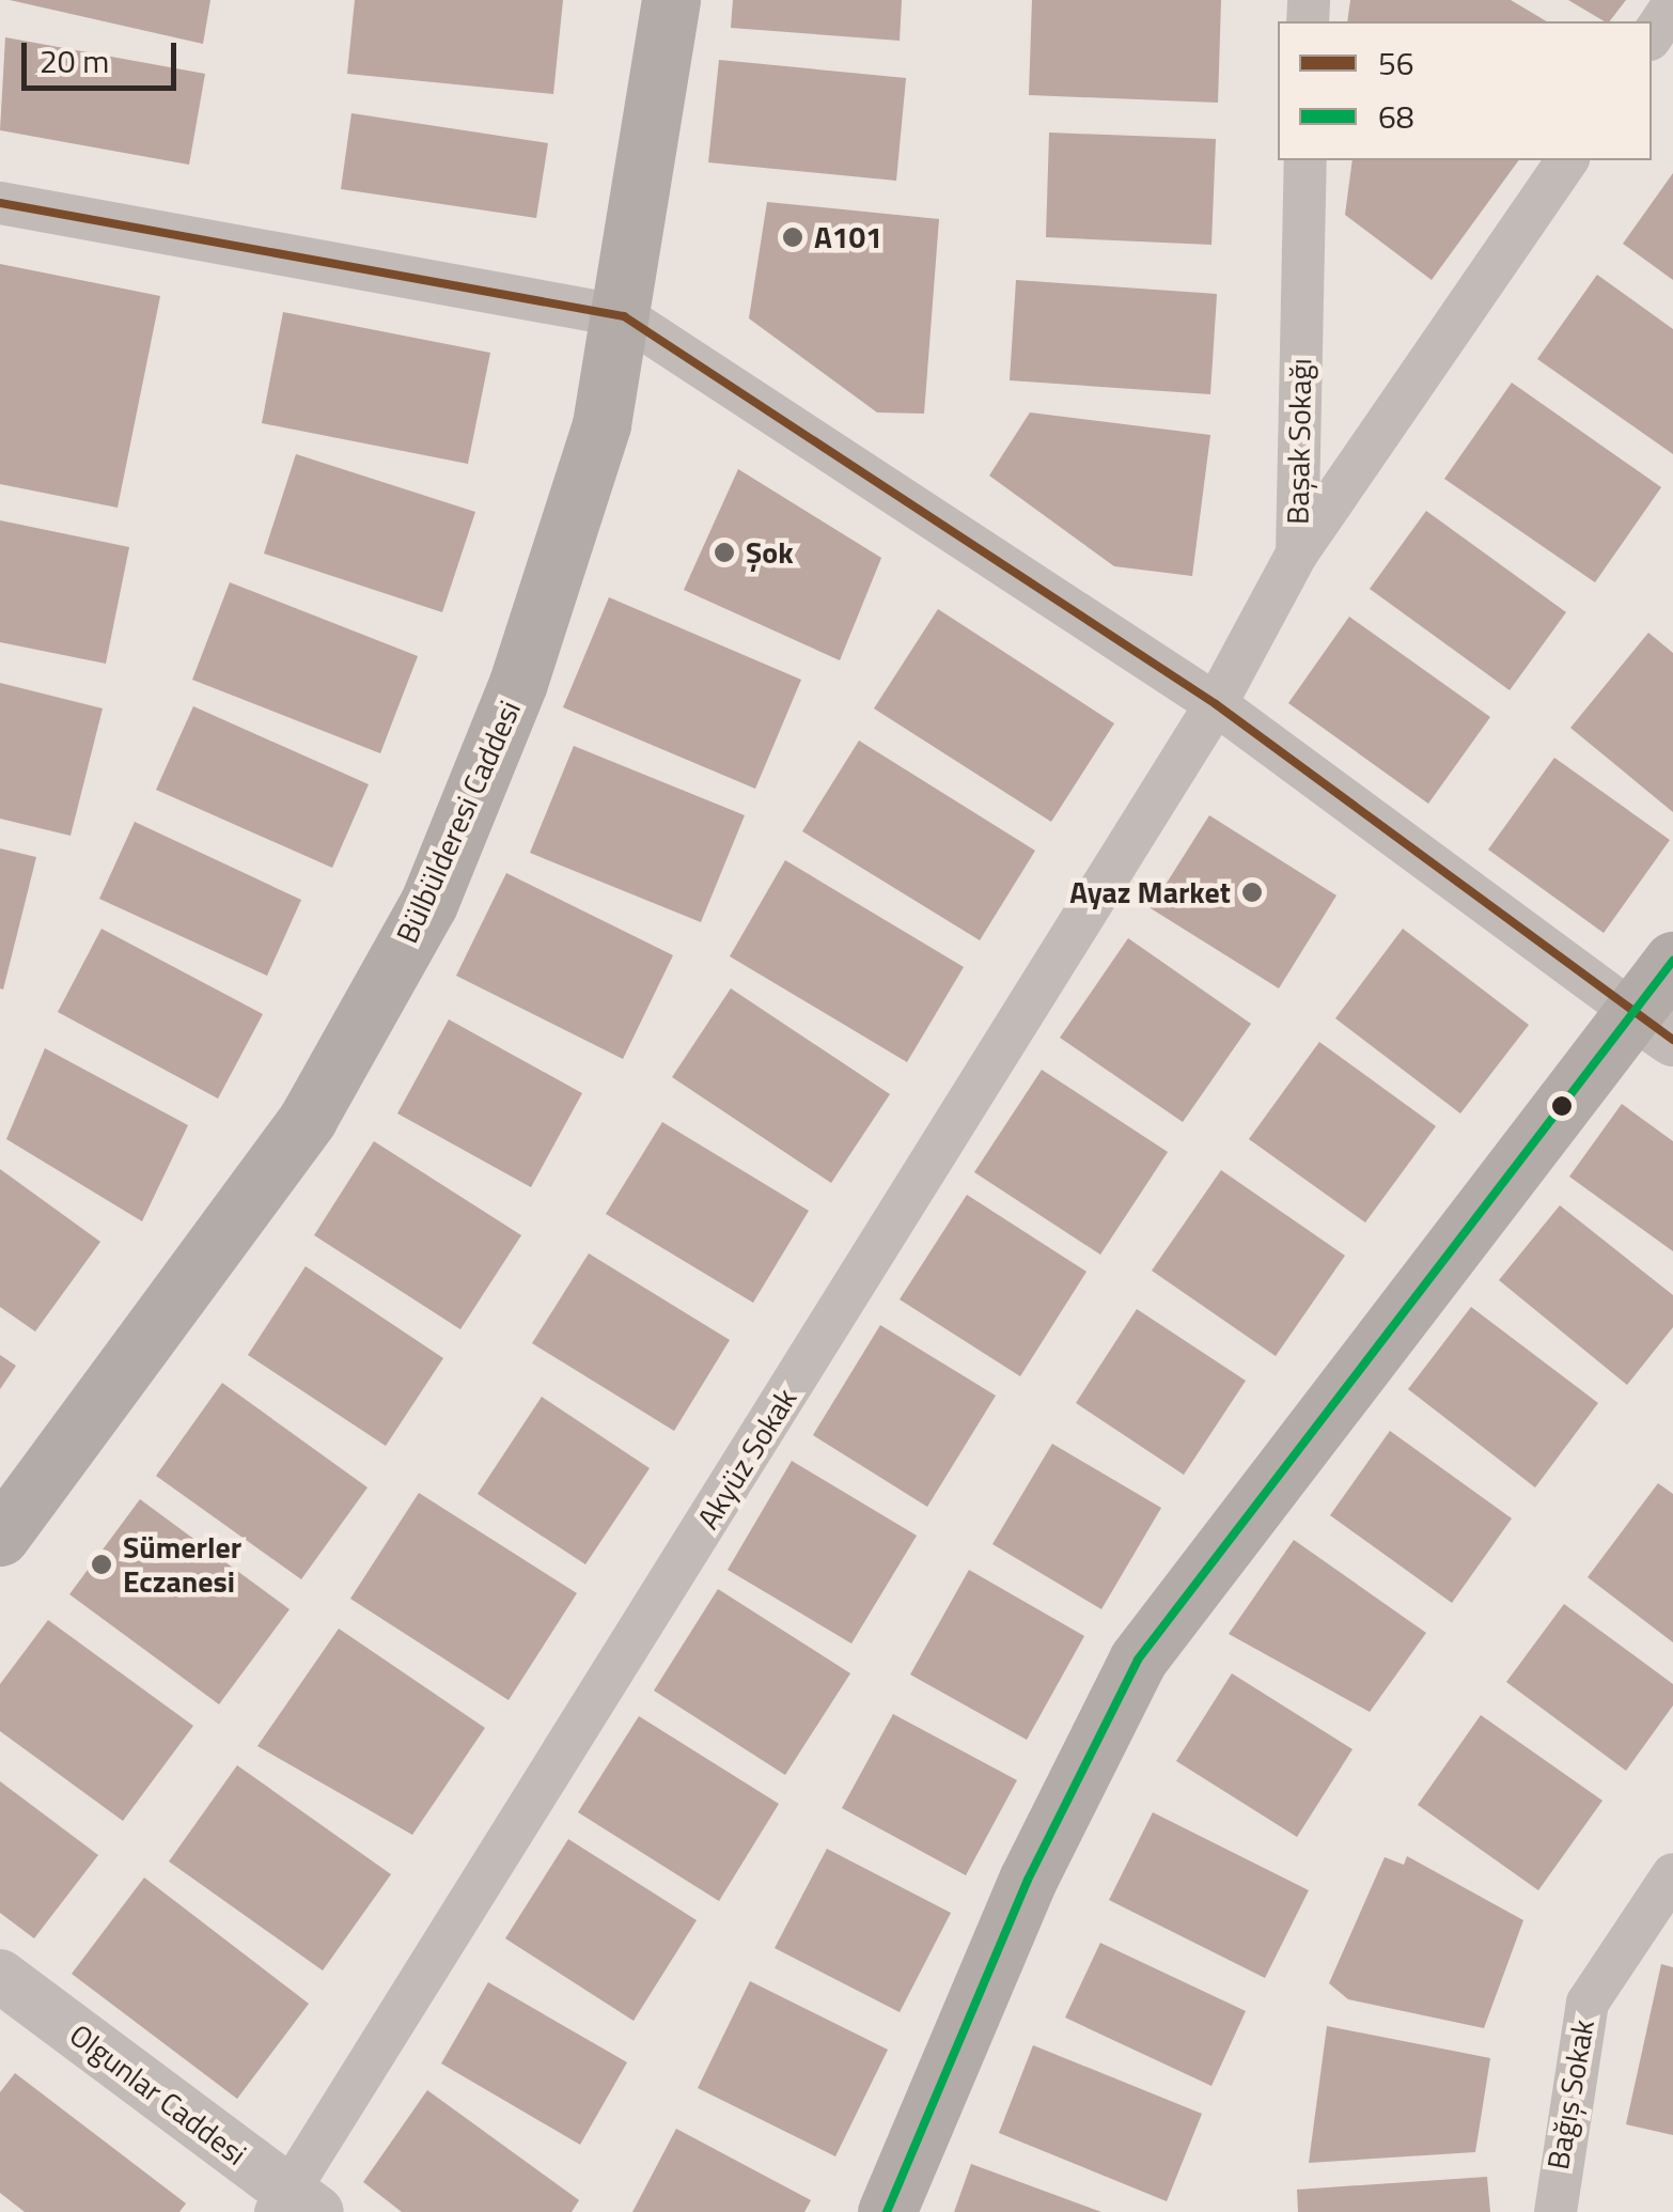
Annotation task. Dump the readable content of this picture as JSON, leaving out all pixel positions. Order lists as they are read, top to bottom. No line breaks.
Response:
{"streets":{"main road":["Bülbülderesi Caddesi"],"street":["Başak Sokağı","Akyüz Sokak","Olgunlar Caddesi","Bağış Sokak"]},"crossings":[["Başak Sokağı","Akyüz Sokak"],["Akyüz Sokak","Olgunlar Caddesi"]],"places":["A101","Şok","Ayaz Market","Sümerler Eczanesi"],"lines":["transit line 56","transit line 68"],"legend":["56","68"],"scale_bar":"20 m"}
